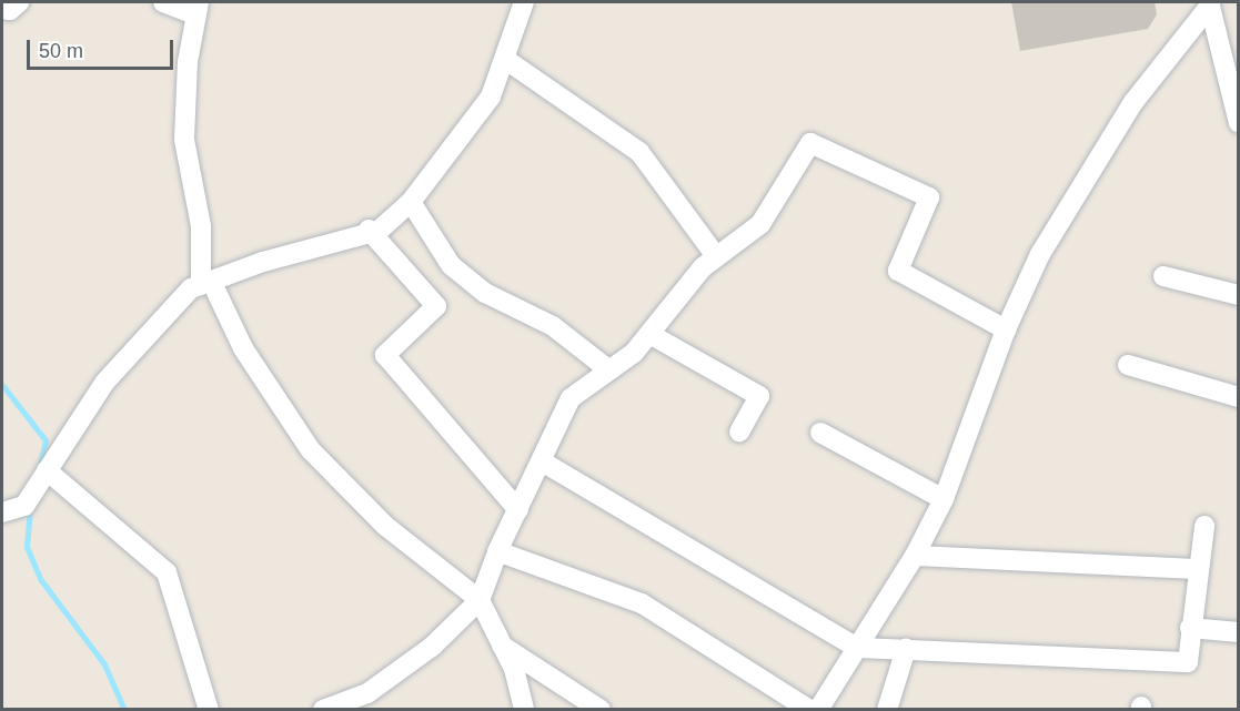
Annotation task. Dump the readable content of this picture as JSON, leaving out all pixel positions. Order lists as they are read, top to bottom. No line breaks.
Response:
{"scale_bar":"50 m"}
